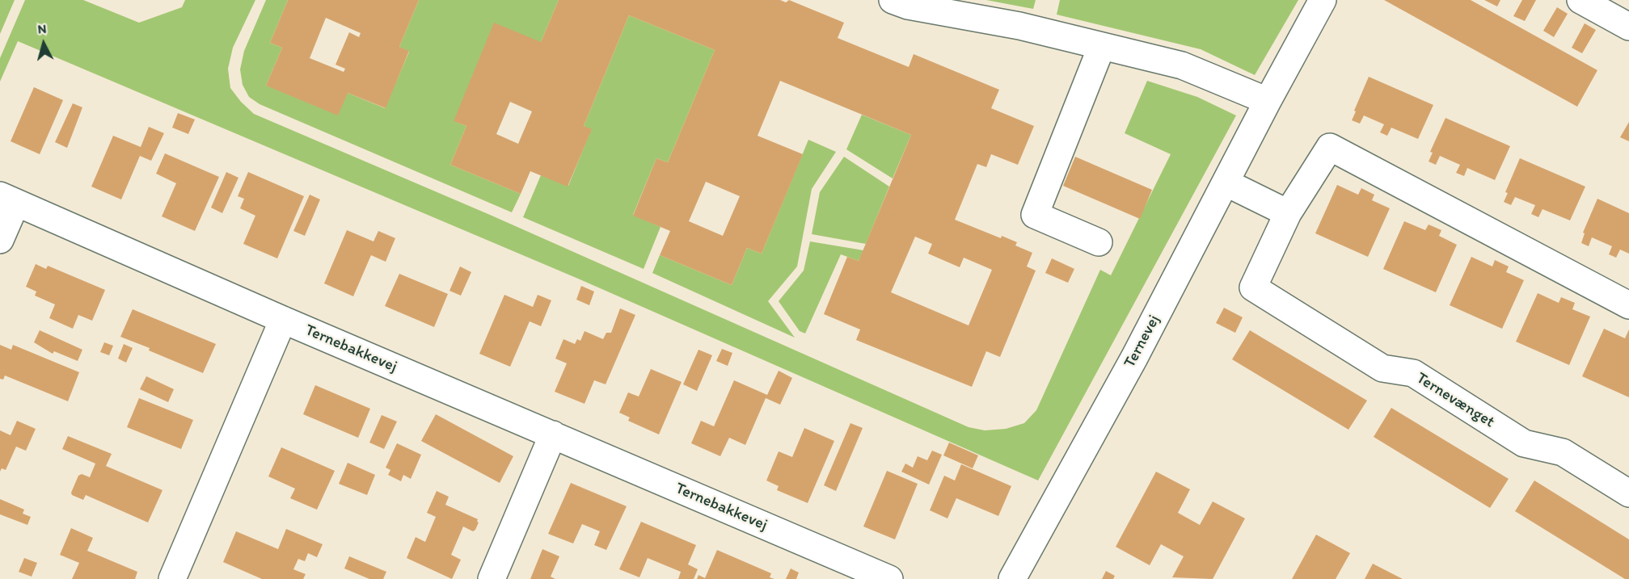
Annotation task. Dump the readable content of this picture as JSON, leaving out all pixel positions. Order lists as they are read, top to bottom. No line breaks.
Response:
{"streets":{"street":["Ternevej","Ternebakkevej","Ternevænget"]},"north":"top"}
